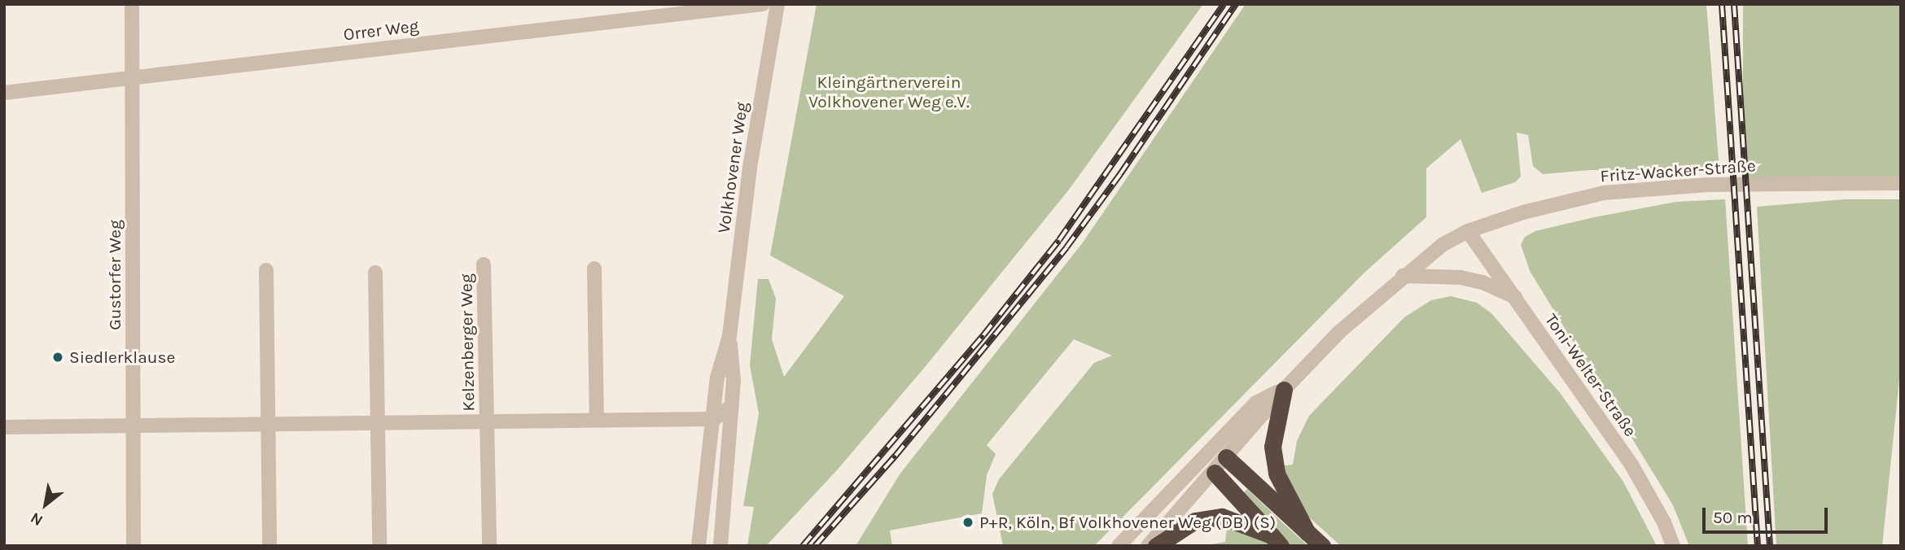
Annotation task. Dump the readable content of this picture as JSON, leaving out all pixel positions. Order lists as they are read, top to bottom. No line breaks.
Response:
{"streets":{"street":["Orrer Weg","Volkhovener Weg","Fritz-Wacker-Straße","Gustorfer Weg","Kelzenberger Weg","Toni-Welter-Straße"]},"crossings":[["Orrer Weg","Gustorfer Weg"],["Volkhovener Weg","Kelzenberger Weg"],["Fritz-Wacker-Straße","Toni-Welter-Straße"],["Gustorfer Weg","Kelzenberger Weg"]],"parks":["Kleingärtnerverein Volkhovener Weg e.V."],"places":["Siedlerklause","P+R, Köln, Bf Volkhovener Weg (DB) (S)"],"scale_bar":"50 m","north":"bottom left"}
